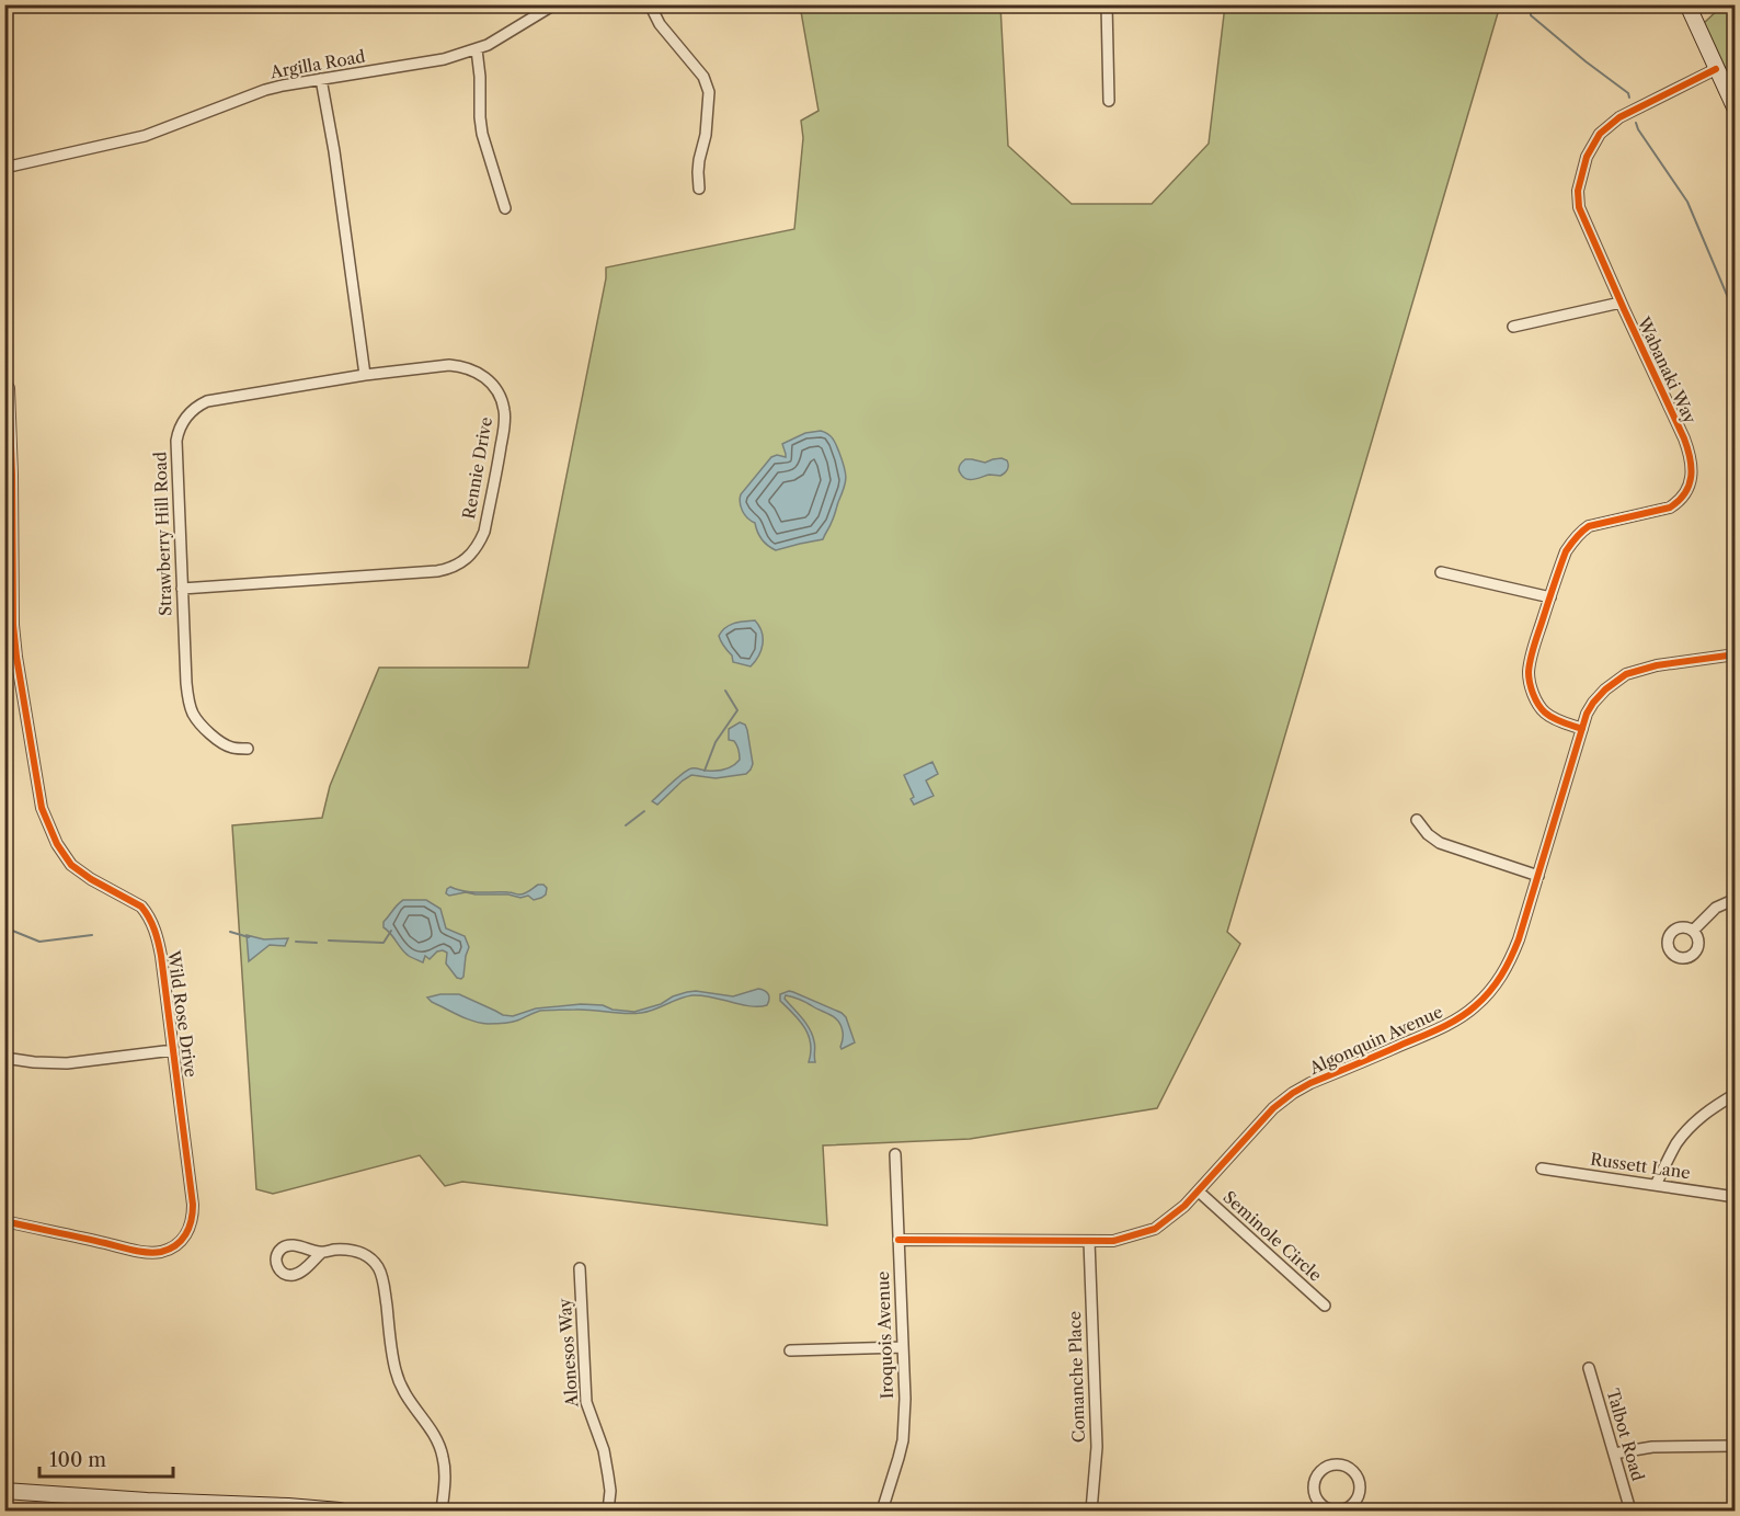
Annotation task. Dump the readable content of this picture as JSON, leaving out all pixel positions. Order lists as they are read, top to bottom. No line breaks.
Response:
{"streets":{"street":["Argilla Road","Wabanaki Way","Rennie Drive","Strawberry Hill Road","Wild Rose Drive","Algonquin Avenue","Russett Lane","Seminole Circle","Iroquois Avenue","Alonesos Way","Comanche Place","Talbot Road"]},"crossings":[["Wabanaki Way","Algonquin Avenue"],["Rennie Drive","Strawberry Hill Road"],["Algonquin Avenue","Seminole Circle"],["Algonquin Avenue","Iroquois Avenue"],["Algonquin Avenue","Comanche Place"]],"scale_bar":"100 m"}
